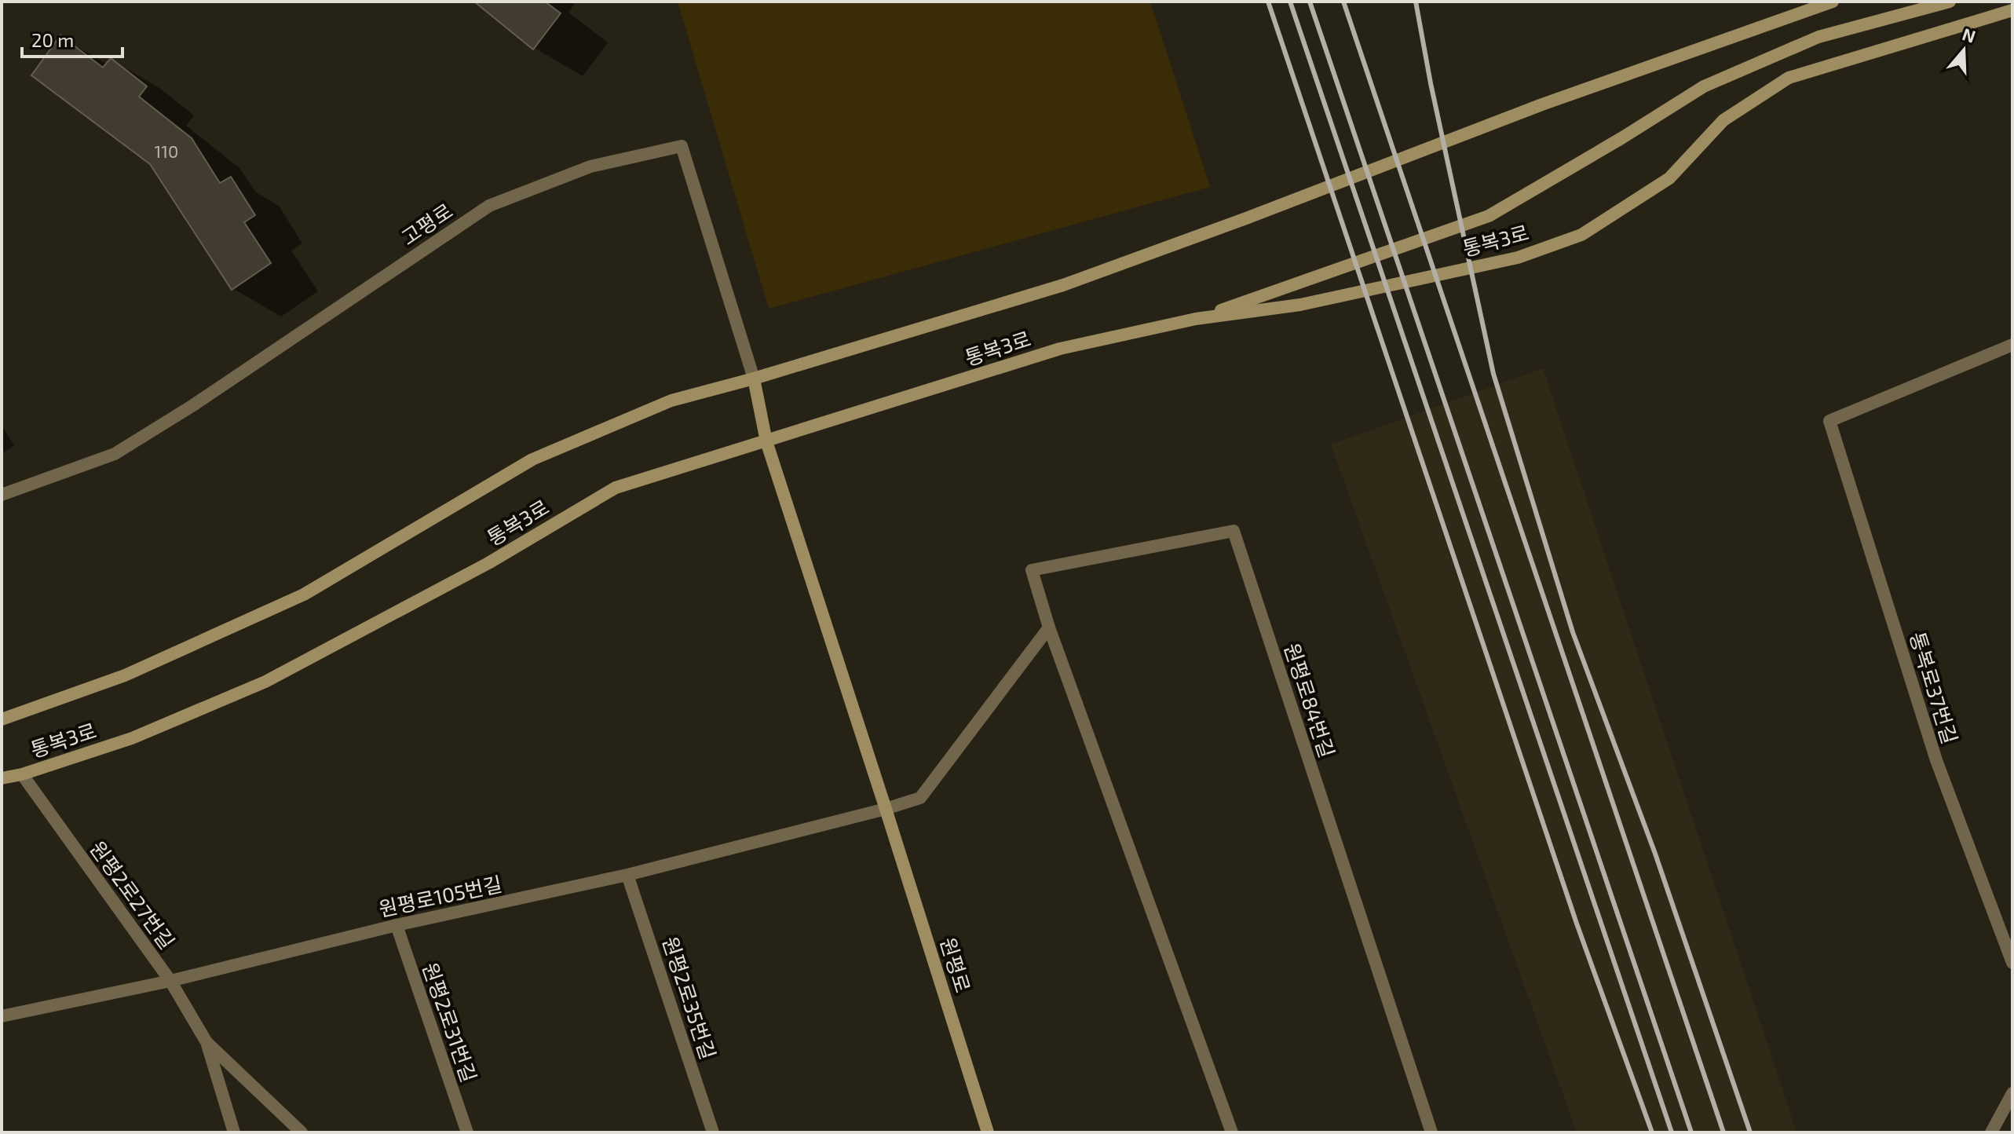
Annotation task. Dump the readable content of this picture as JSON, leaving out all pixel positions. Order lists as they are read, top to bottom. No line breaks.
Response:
{"streets":{"street":["고평로","통복3로","통복로37번길","원평로84번길","원평2로27번길","원평로105번길","원평로","원평2로35번길","원평2로31번길"]},"crossings":[["고평로","통복3로"],["고평로","원평로"],["통복3로","원평2로27번길"],["통복3로","원평로"],["원평2로27번길","원평로105번길"],["원평로105번길","원평로"],["원평로105번길","원평2로35번길"],["원평로105번길","원평2로31번길"]],"house_numbers":["110"],"scale_bar":"20 m","north":"top"}
